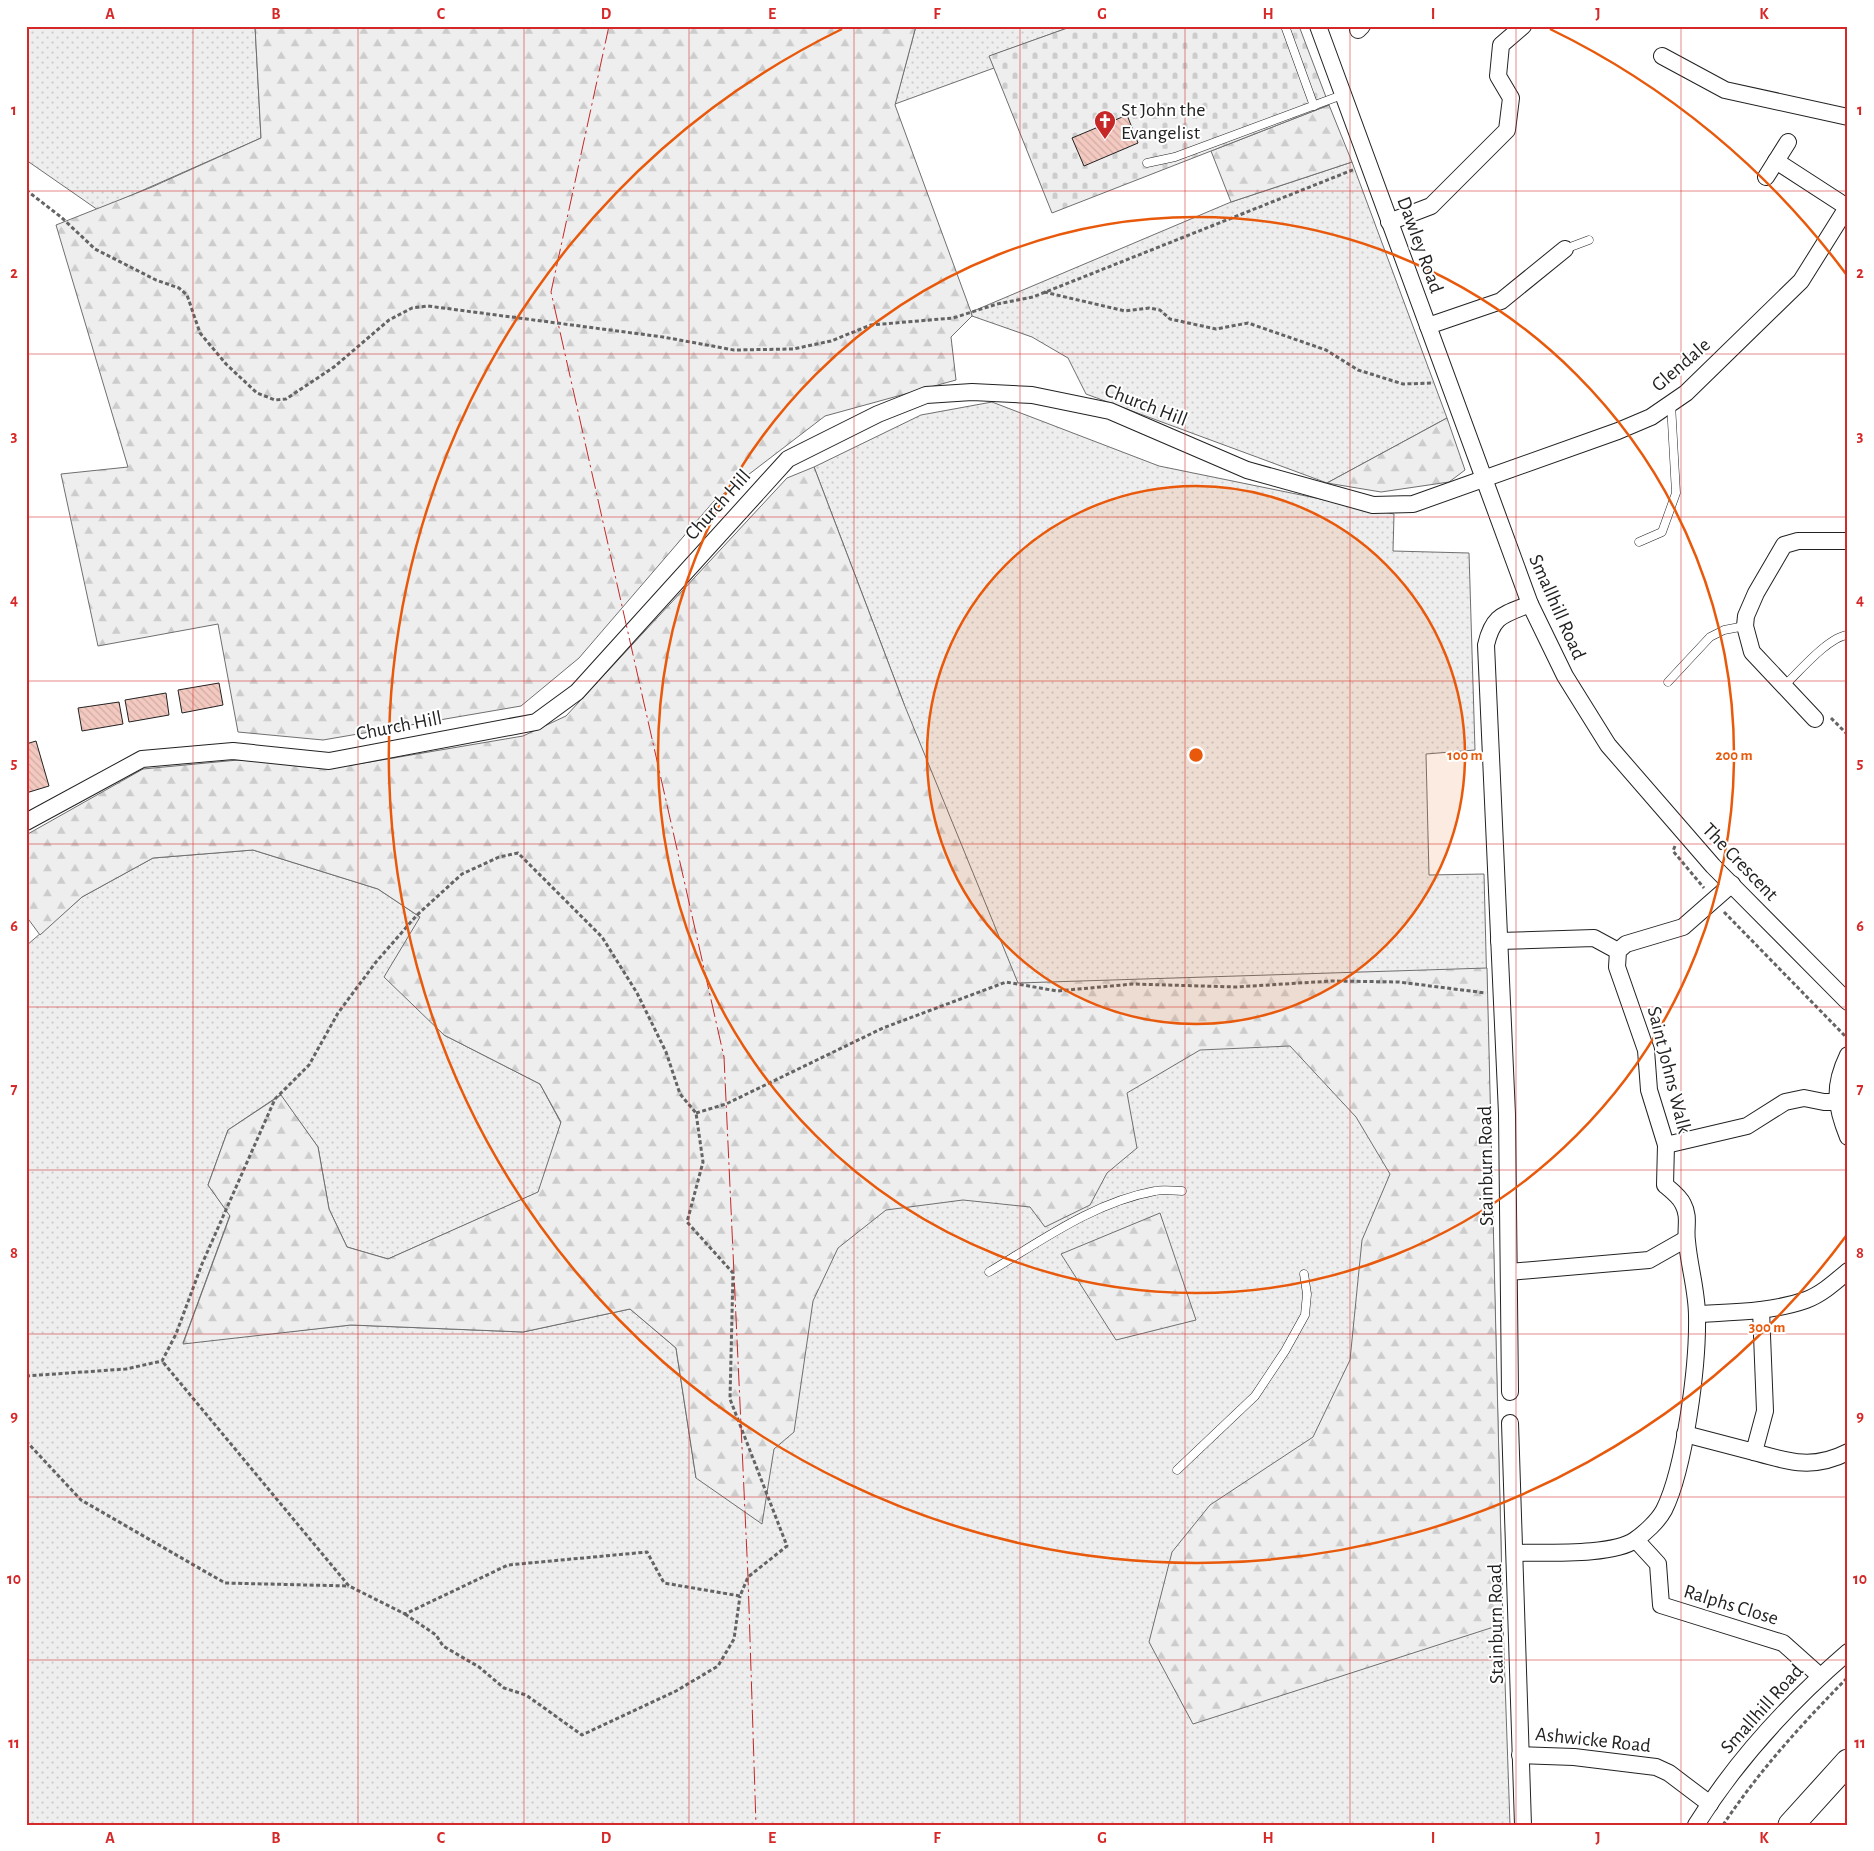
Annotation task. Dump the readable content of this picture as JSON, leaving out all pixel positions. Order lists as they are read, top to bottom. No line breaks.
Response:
{"streets":{"street":["Dawley Road","Glendale","Church Hill","Smallhill Road","The Crescent","Saint Johns Walk","Stainburn Road","Ralphs Close","Ashwicke Road"]},"crossings":[["Dawley Road","Glendale"],["Dawley Road","Church Hill"],["Dawley Road","Smallhill Road"],["Glendale","Church Hill"],["Glendale","Smallhill Road"],["Church Hill","Smallhill Road"],["Smallhill Road","The Crescent"],["Smallhill Road","Stainburn Road"],["Smallhill Road","Ralphs Close"],["Smallhill Road","Ashwicke Road"],["Saint Johns Walk","Stainburn Road"],["Saint Johns Walk","Ralphs Close"],["Stainburn Road","Ashwicke Road"]],"places":{"church":["St John the Evangelist"]},"grid":{"columns":["A","B","C","D","E","F","G","H","I","J","K"],"rows":["1","2","3","4","5","6","7","8","9","10","11"]},"rings":["100 m","200 m","300 m"]}
